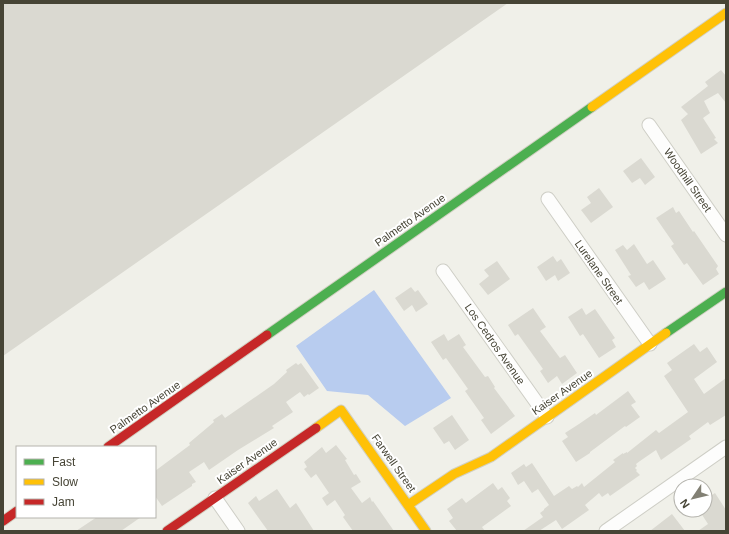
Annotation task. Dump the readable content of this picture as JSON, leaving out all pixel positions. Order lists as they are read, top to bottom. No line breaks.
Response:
{"streets":{"street":["Woodhill Street","Palmetto Avenue","Lurelane Street","Los Cedros Avenue","Kaiser Avenue","Farwell Street"]},"crossings":[["Lurelane Street","Kaiser Avenue"],["Los Cedros Avenue","Kaiser Avenue"],["Kaiser Avenue","Farwell Street"]],"legend":["Fast","Slow","Jam"],"north":"bottom left"}
